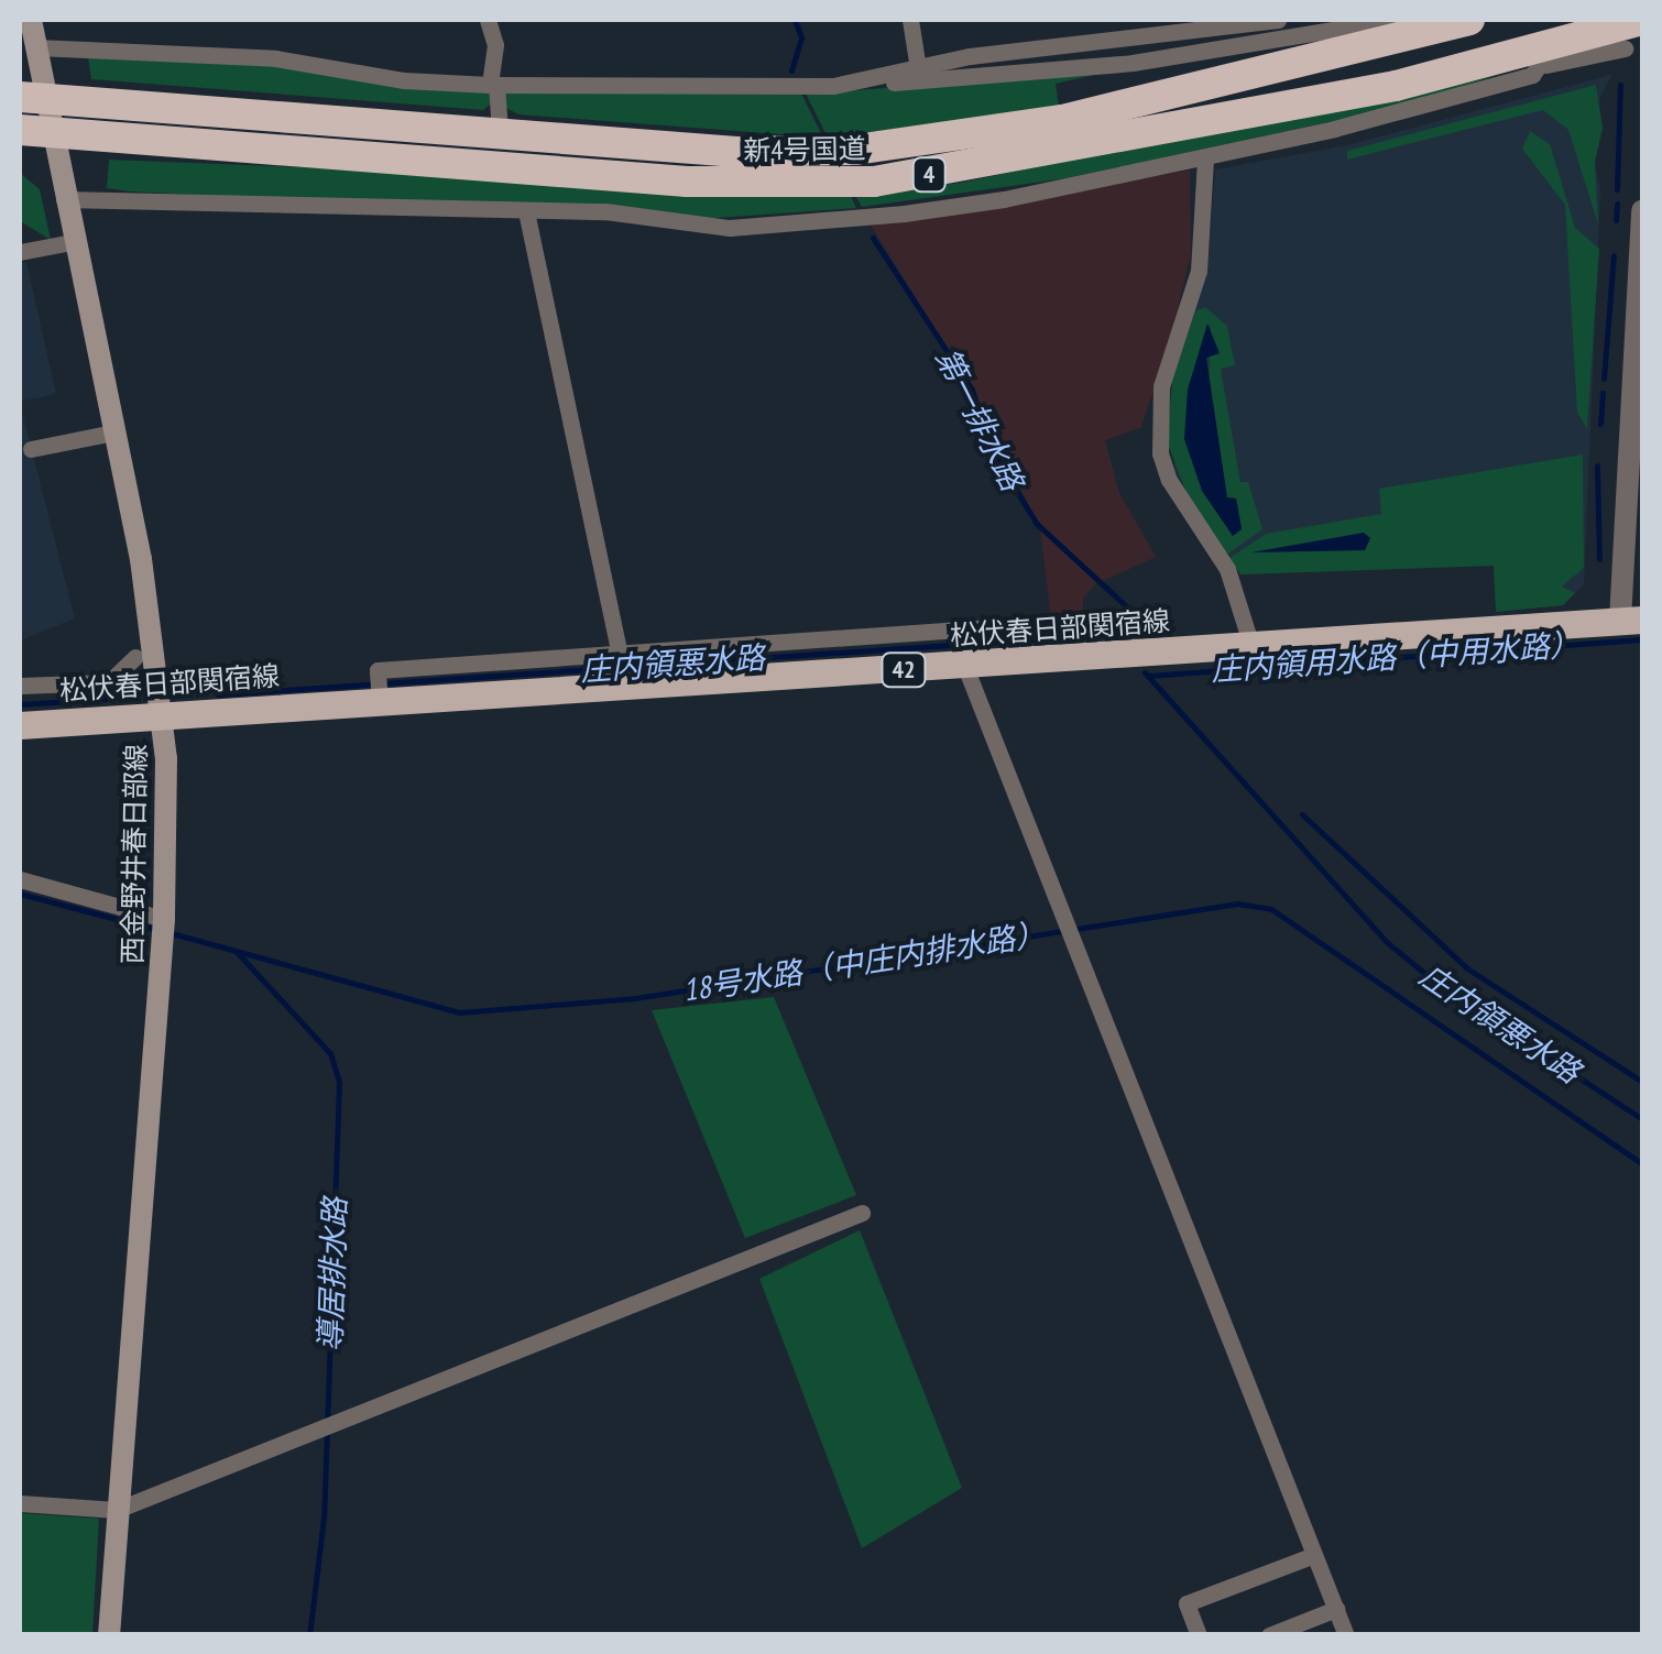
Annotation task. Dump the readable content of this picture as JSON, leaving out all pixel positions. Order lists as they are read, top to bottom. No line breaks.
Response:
{"streets":{"highway":["新4号国道","4"],"main road":["松伏春日部関宿線","42","西金野井春日部線"]},"crossings":[["新4号国道","西金野井春日部線"],["松伏春日部関宿線","西金野井春日部線"]],"water":["第一排水路","庄内領用水路（中用水路）","庄内領悪水路","18号水路（中庄内排水路）","導居排水路"]}
